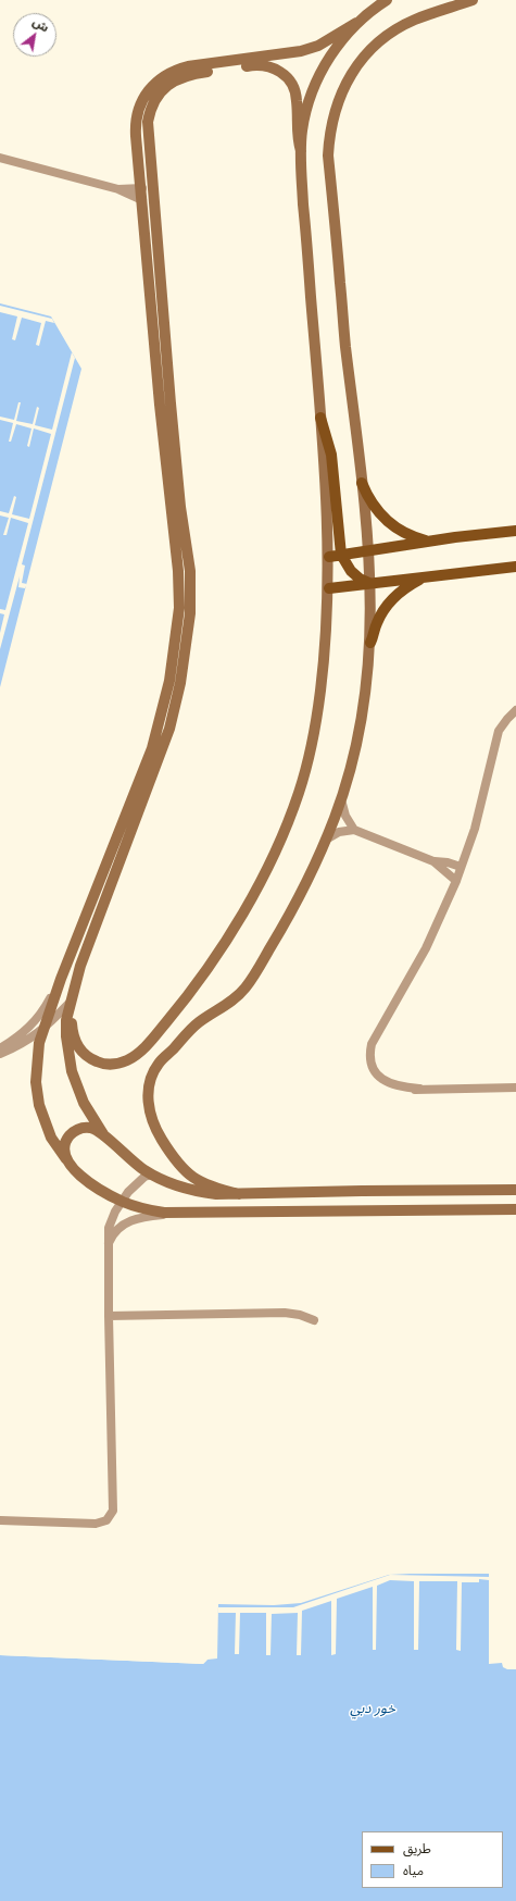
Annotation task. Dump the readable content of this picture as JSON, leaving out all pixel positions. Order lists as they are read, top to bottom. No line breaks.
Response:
{"water":["خور دبي"],"legend":["طريق","مياه"],"north":"top right"}
